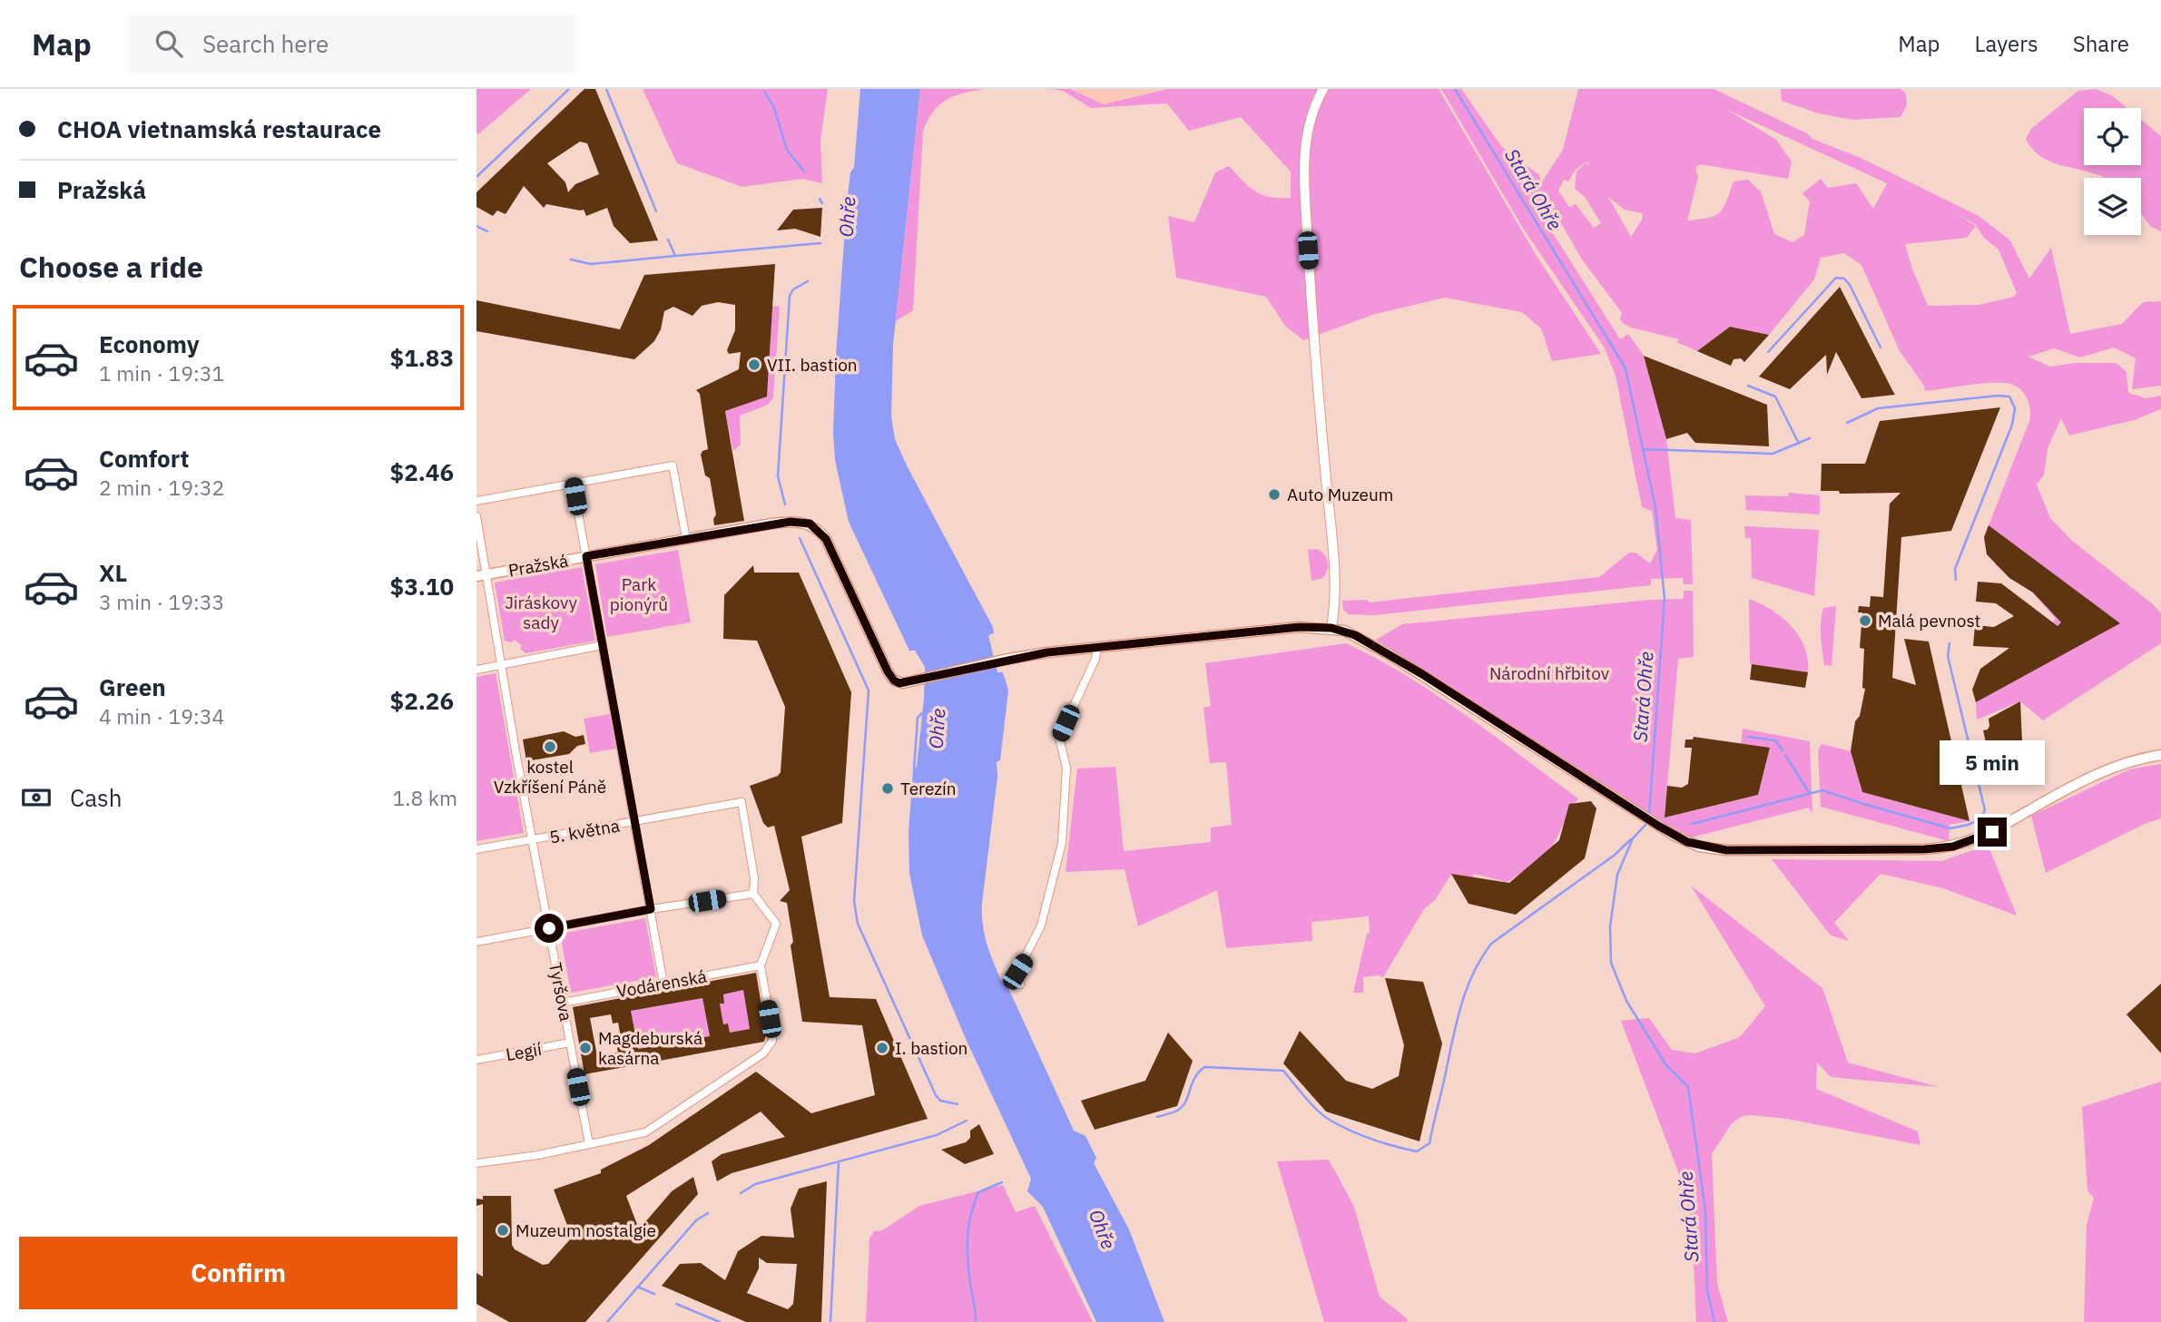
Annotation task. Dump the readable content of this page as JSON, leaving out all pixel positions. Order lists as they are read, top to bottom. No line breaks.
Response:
{"streets":{"main road":["Pražská"],"street":["5. května","Vodárenská","Tyršova","Legií"]},"crossings":[["Pražská","Tyršova"],["5. května","Tyršova"],["Vodárenská","Tyršova"],["Tyršova","Legií"]],"water":["Stará Ohře","Ohře"],"parks":["Park pionýrů","Jiráskovy sady","Národní hřbitov"],"places":["VII. bastion","Auto Muzeum","Malá pevnost","kostel Vzkříšení Páně","Terezín","Magdeburská kasárna","I. bastion","Muzeum nostalgie"],"page":{"header":"Map","search":"Search here","nav":["Map","Layers","Share"],"banner":["CHOA vietnamská restaurace","Pražská"],"heading":"Choose a ride","list":[{"name":"Economy","note":"1 min · 19:31","value":"$1.83"},{"name":"Comfort","note":"2 min · 19:32","value":"$2.46"},{"name":"XL","note":"3 min · 19:33","value":"$3.10"},{"name":"Green","note":"4 min · 19:34","value":"$2.26"}],"bubble":"5 min","pay":["Cash","1.8 km"],"buttons":"Confirm"}}
